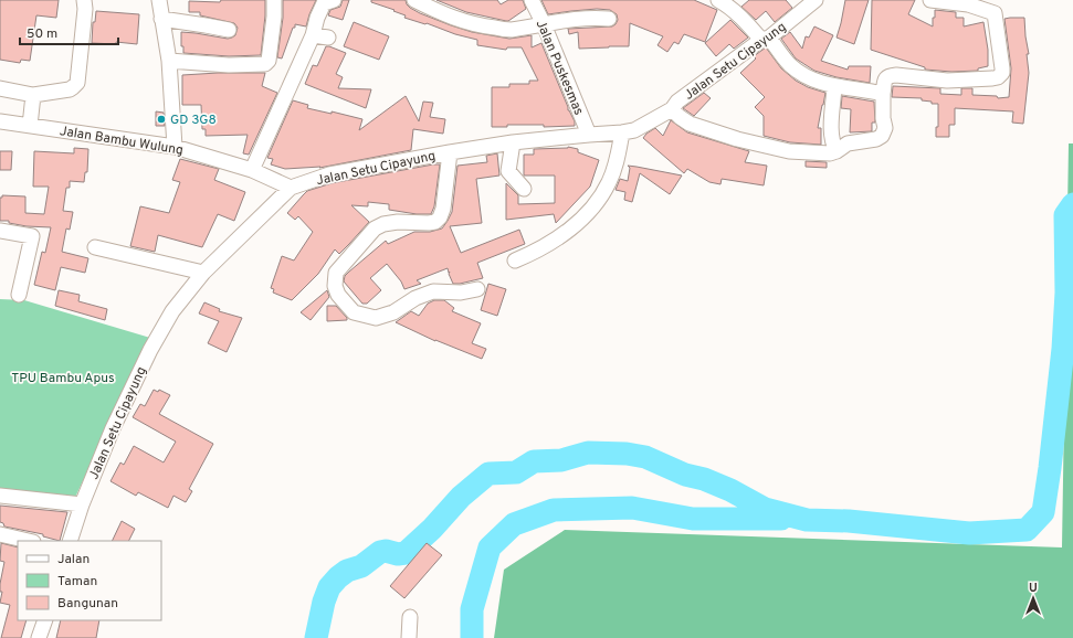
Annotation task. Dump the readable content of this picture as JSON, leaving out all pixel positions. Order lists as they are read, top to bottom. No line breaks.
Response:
{"streets":{"street":["Jalan Setu Cipayung","Jalan Puskesmas","Jalan Bambu Wulung"]},"crossings":[["Jalan Setu Cipayung","Jalan Puskesmas"],["Jalan Setu Cipayung","Jalan Bambu Wulung"]],"parks":["TPU Bambu Apus"],"places":["GD 3G8"],"legend":["Jalan","Taman","Bangunan"],"scale_bar":"50 m","north":"top"}
